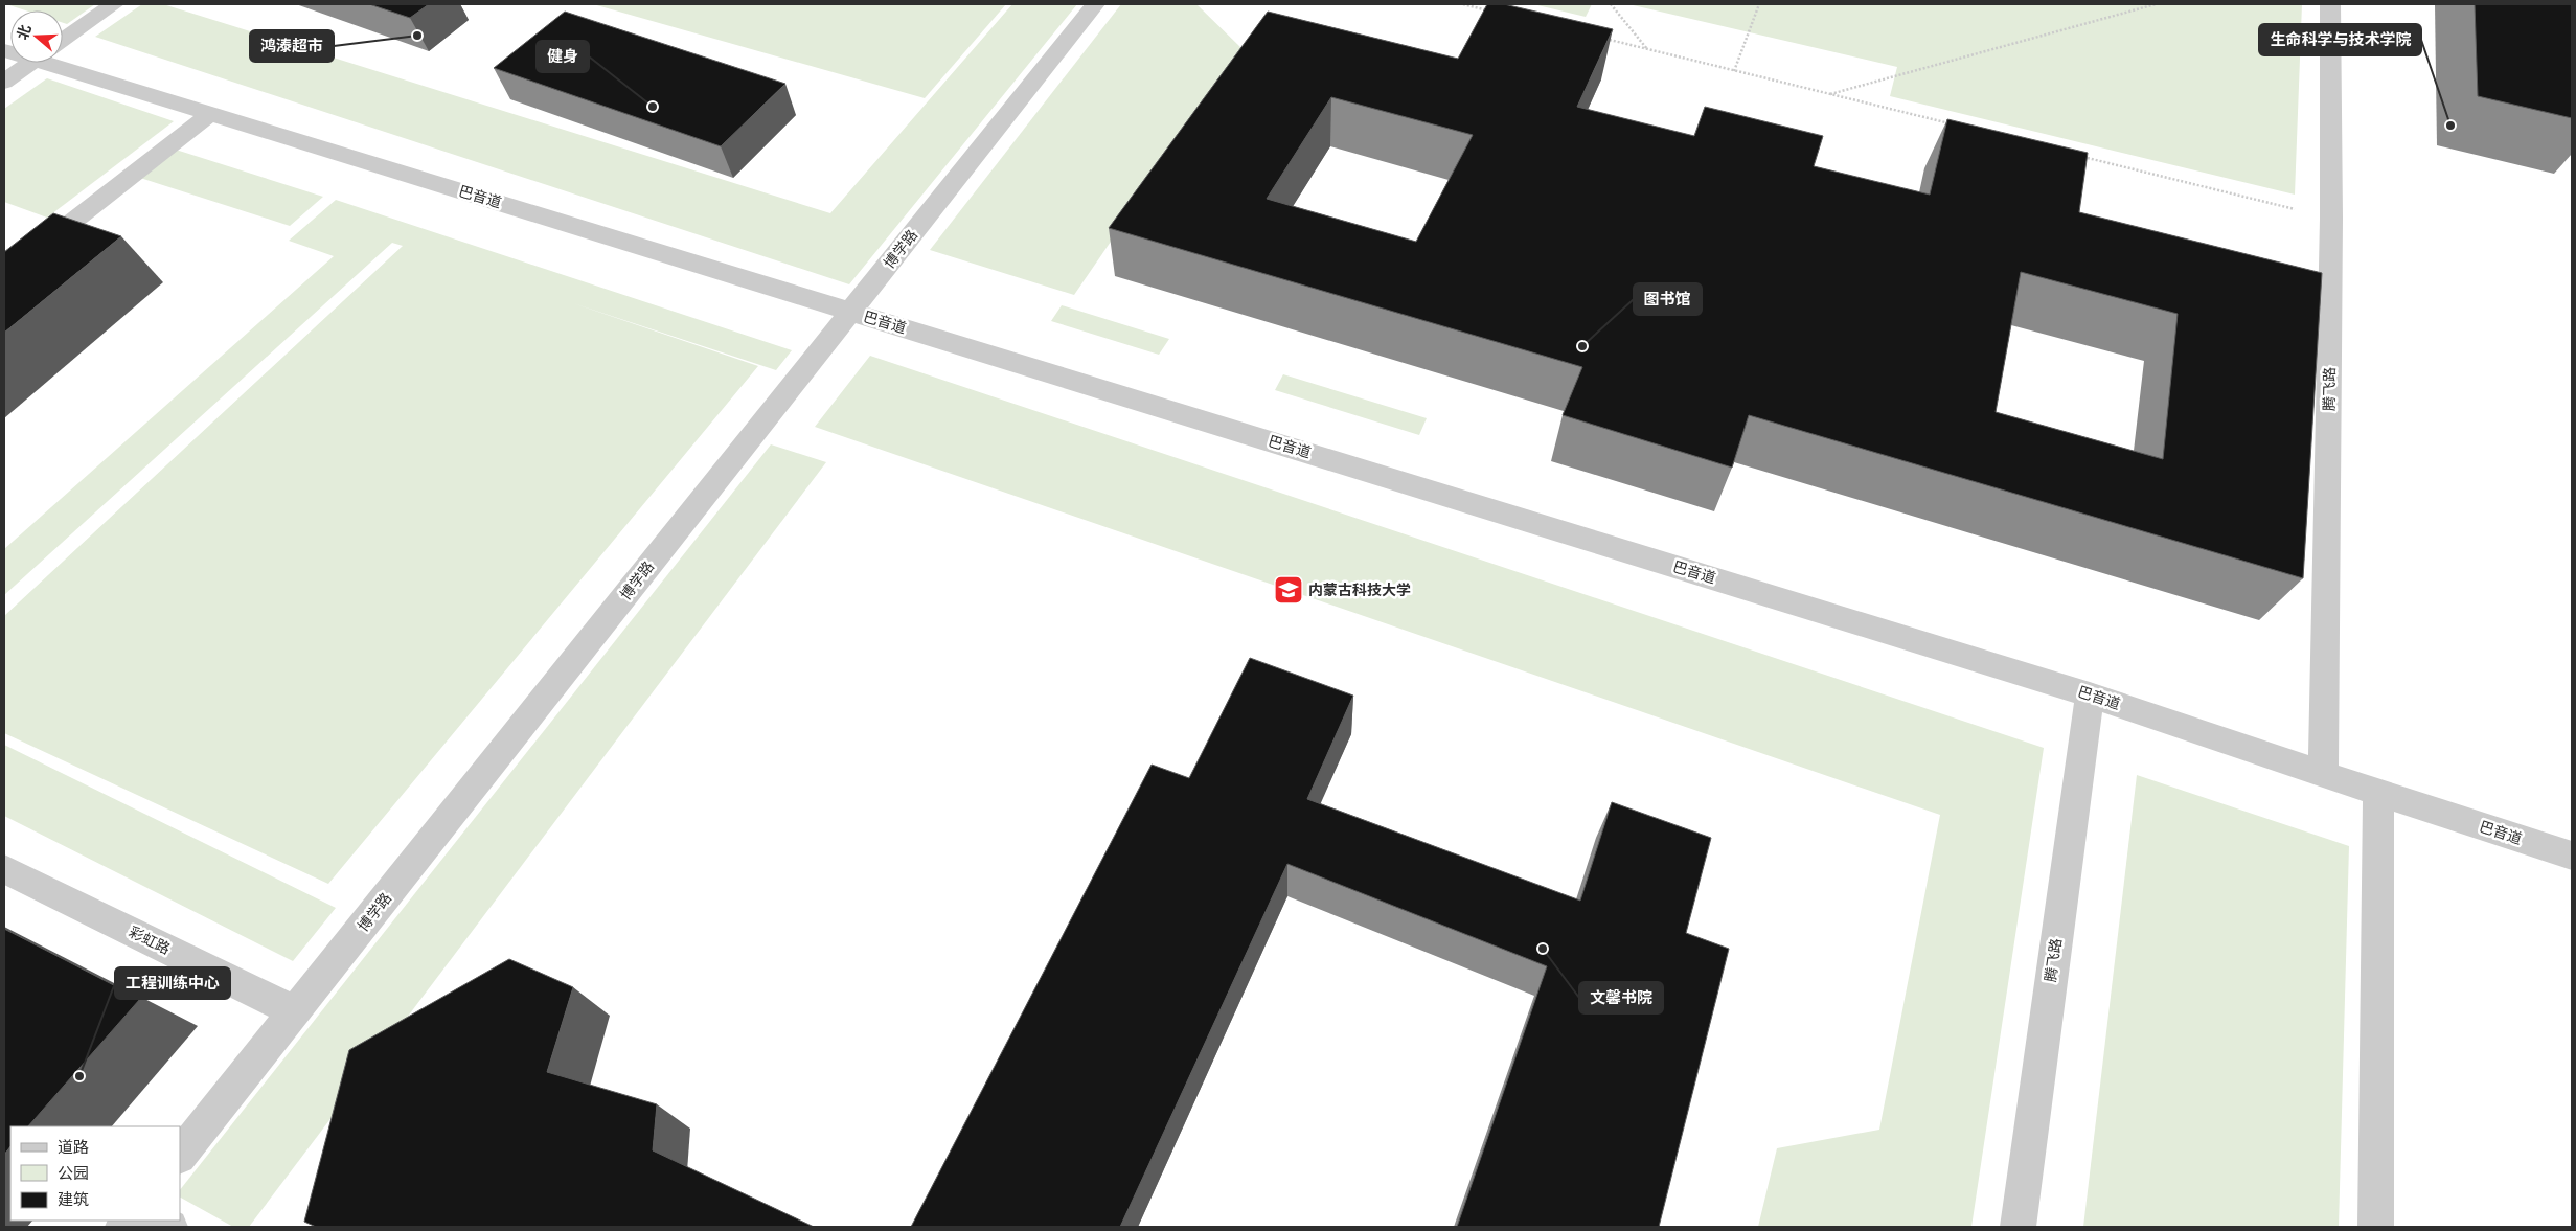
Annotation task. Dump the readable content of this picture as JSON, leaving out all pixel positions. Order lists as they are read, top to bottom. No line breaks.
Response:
{"streets":{"street":["巴音道","博学路","腾飞路","彩虹路"]},"crossings":[["巴音道","博学路"],["巴音道","腾飞路"],["博学路","彩虹路"]],"places":{"other":["鸿溙超市","健身","生命科学与技术学院","图书馆","文馨书院","工程训练中心"],"school or university":["内蒙古科技大学"]},"legend":["道路","公园","建筑"],"north":"left"}
